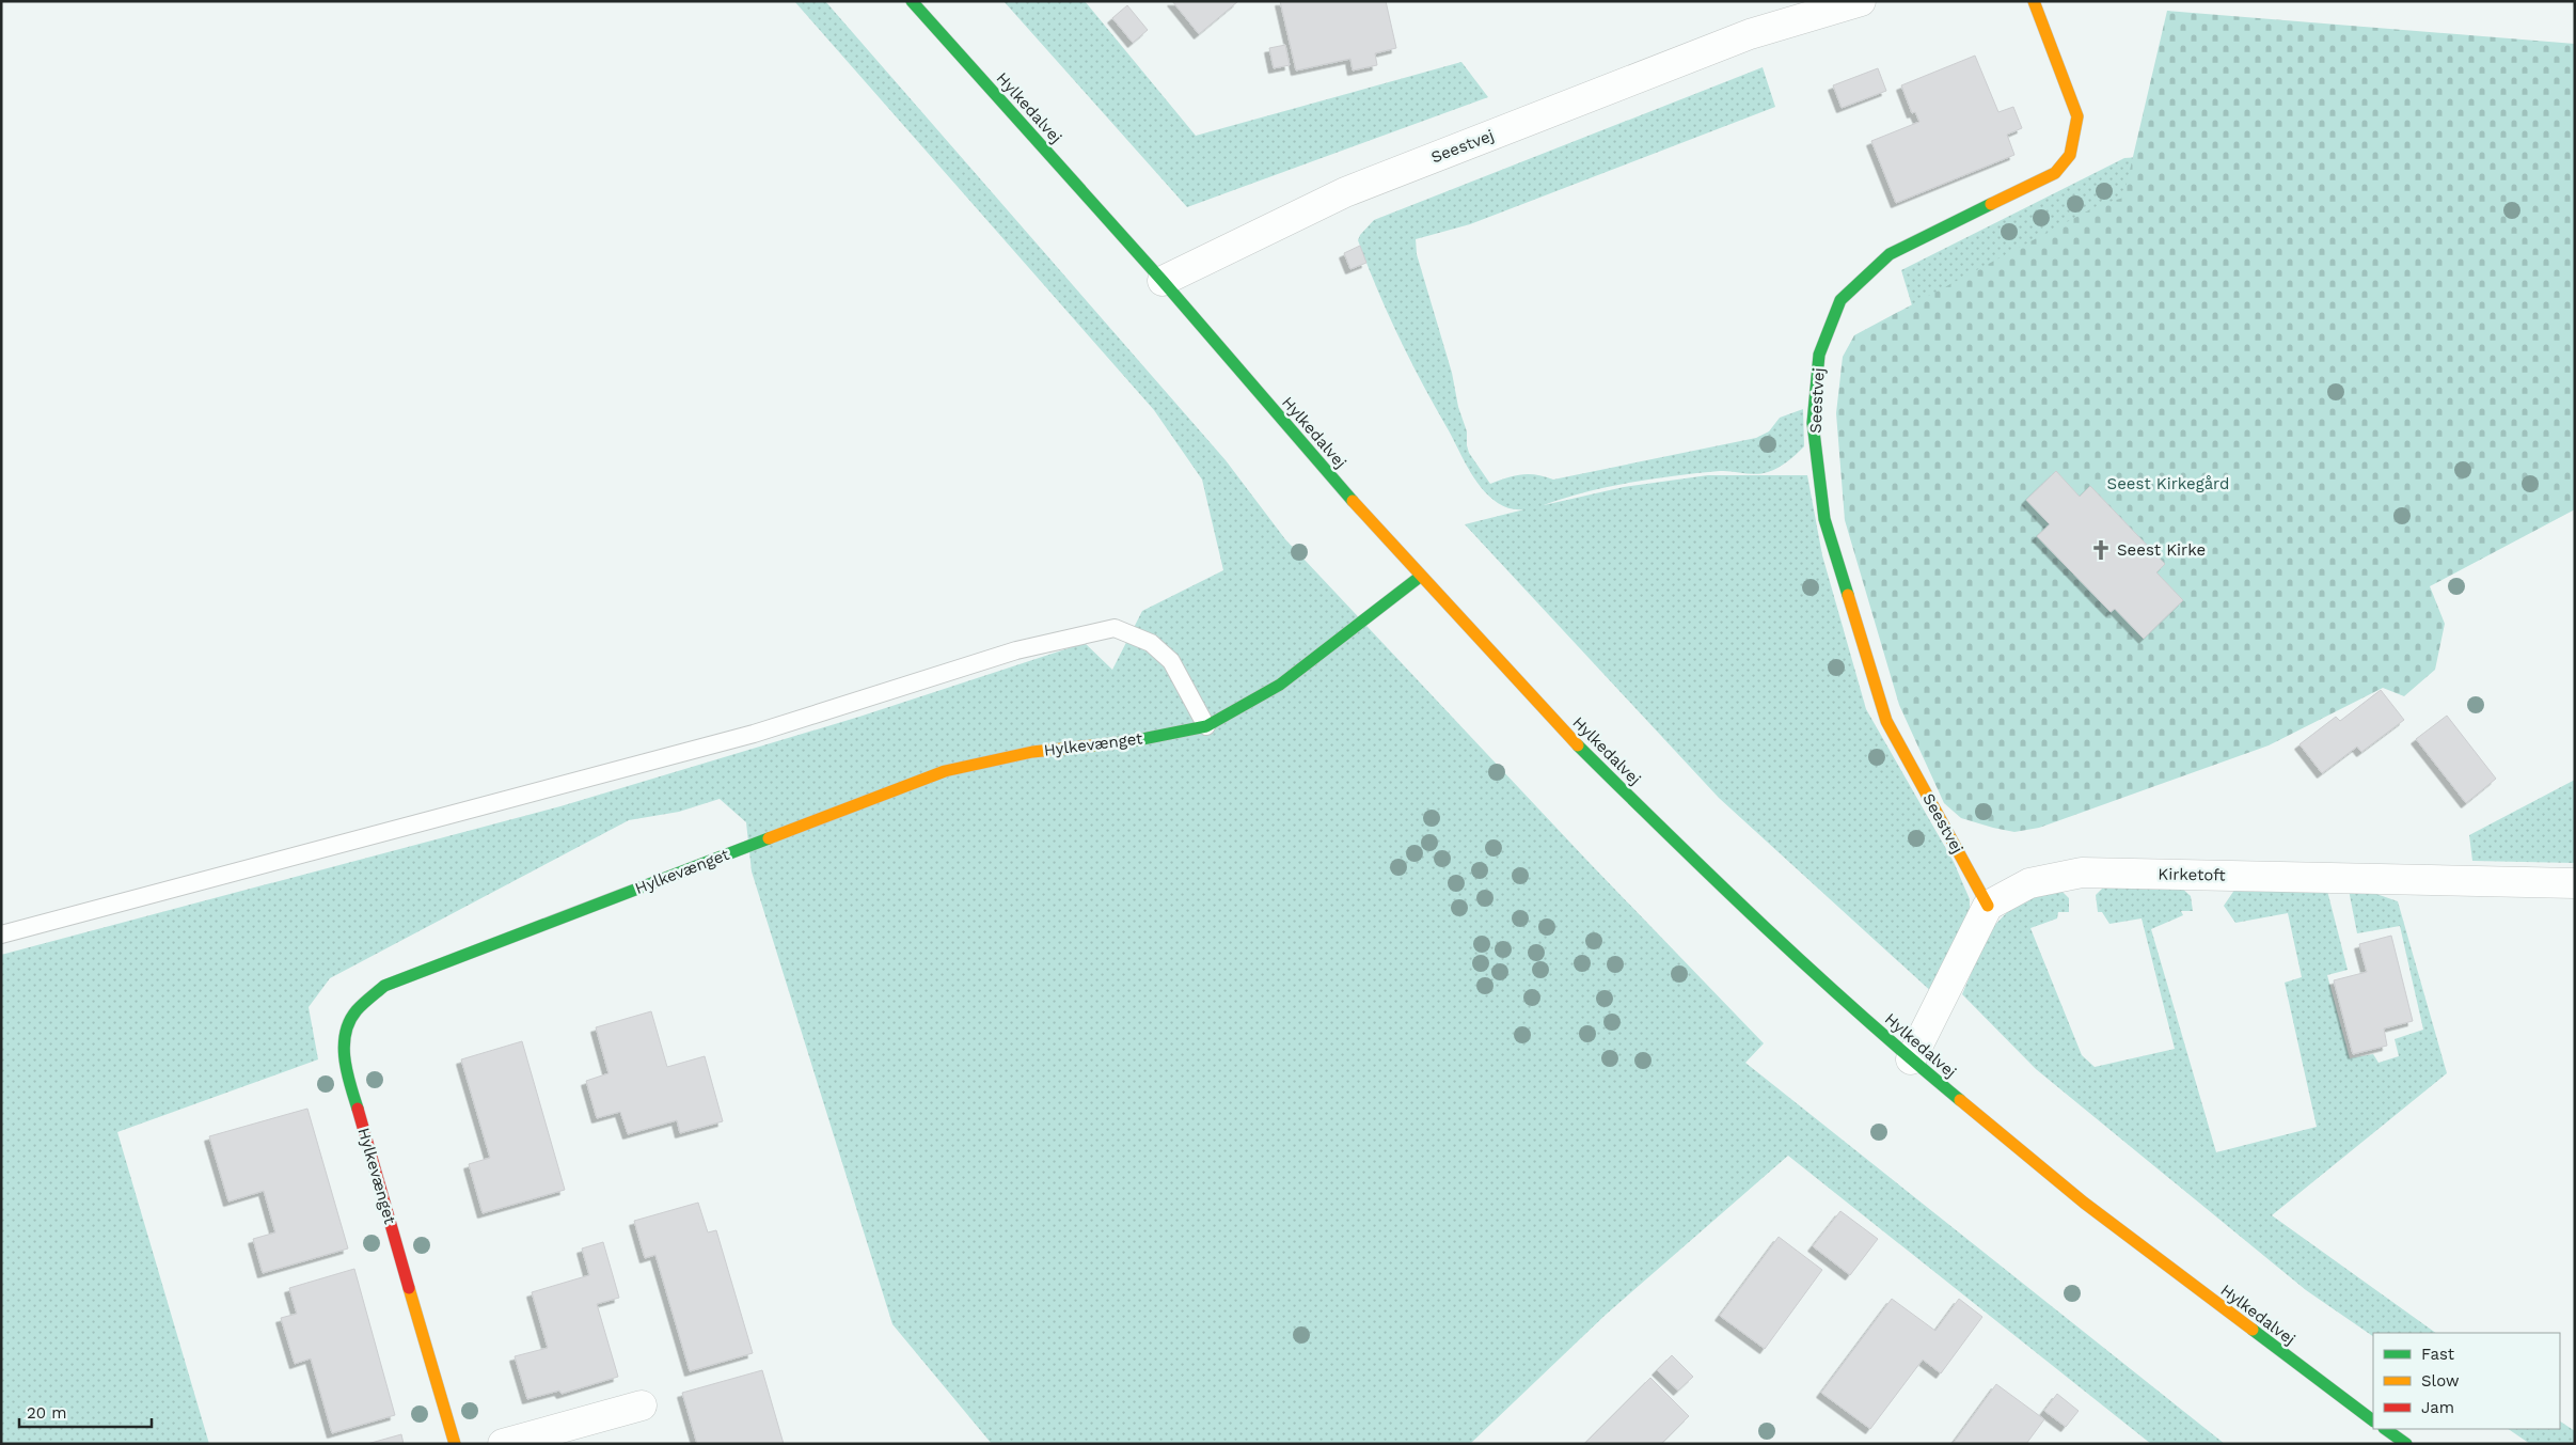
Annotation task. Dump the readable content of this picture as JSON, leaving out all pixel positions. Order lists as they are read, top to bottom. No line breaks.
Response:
{"streets":{"street":["Hylkedalvej","Seestvej","Hylkevænget","Kirketoft"]},"crossings":[["Hylkedalvej","Seestvej"],["Hylkedalvej","Hylkevænget"],["Seestvej","Kirketoft"]],"parks":["Seest Kirkegård"],"places":{"church":["Seest Kirke"]},"legend":["Fast","Slow","Jam"],"scale_bar":"20 m"}
